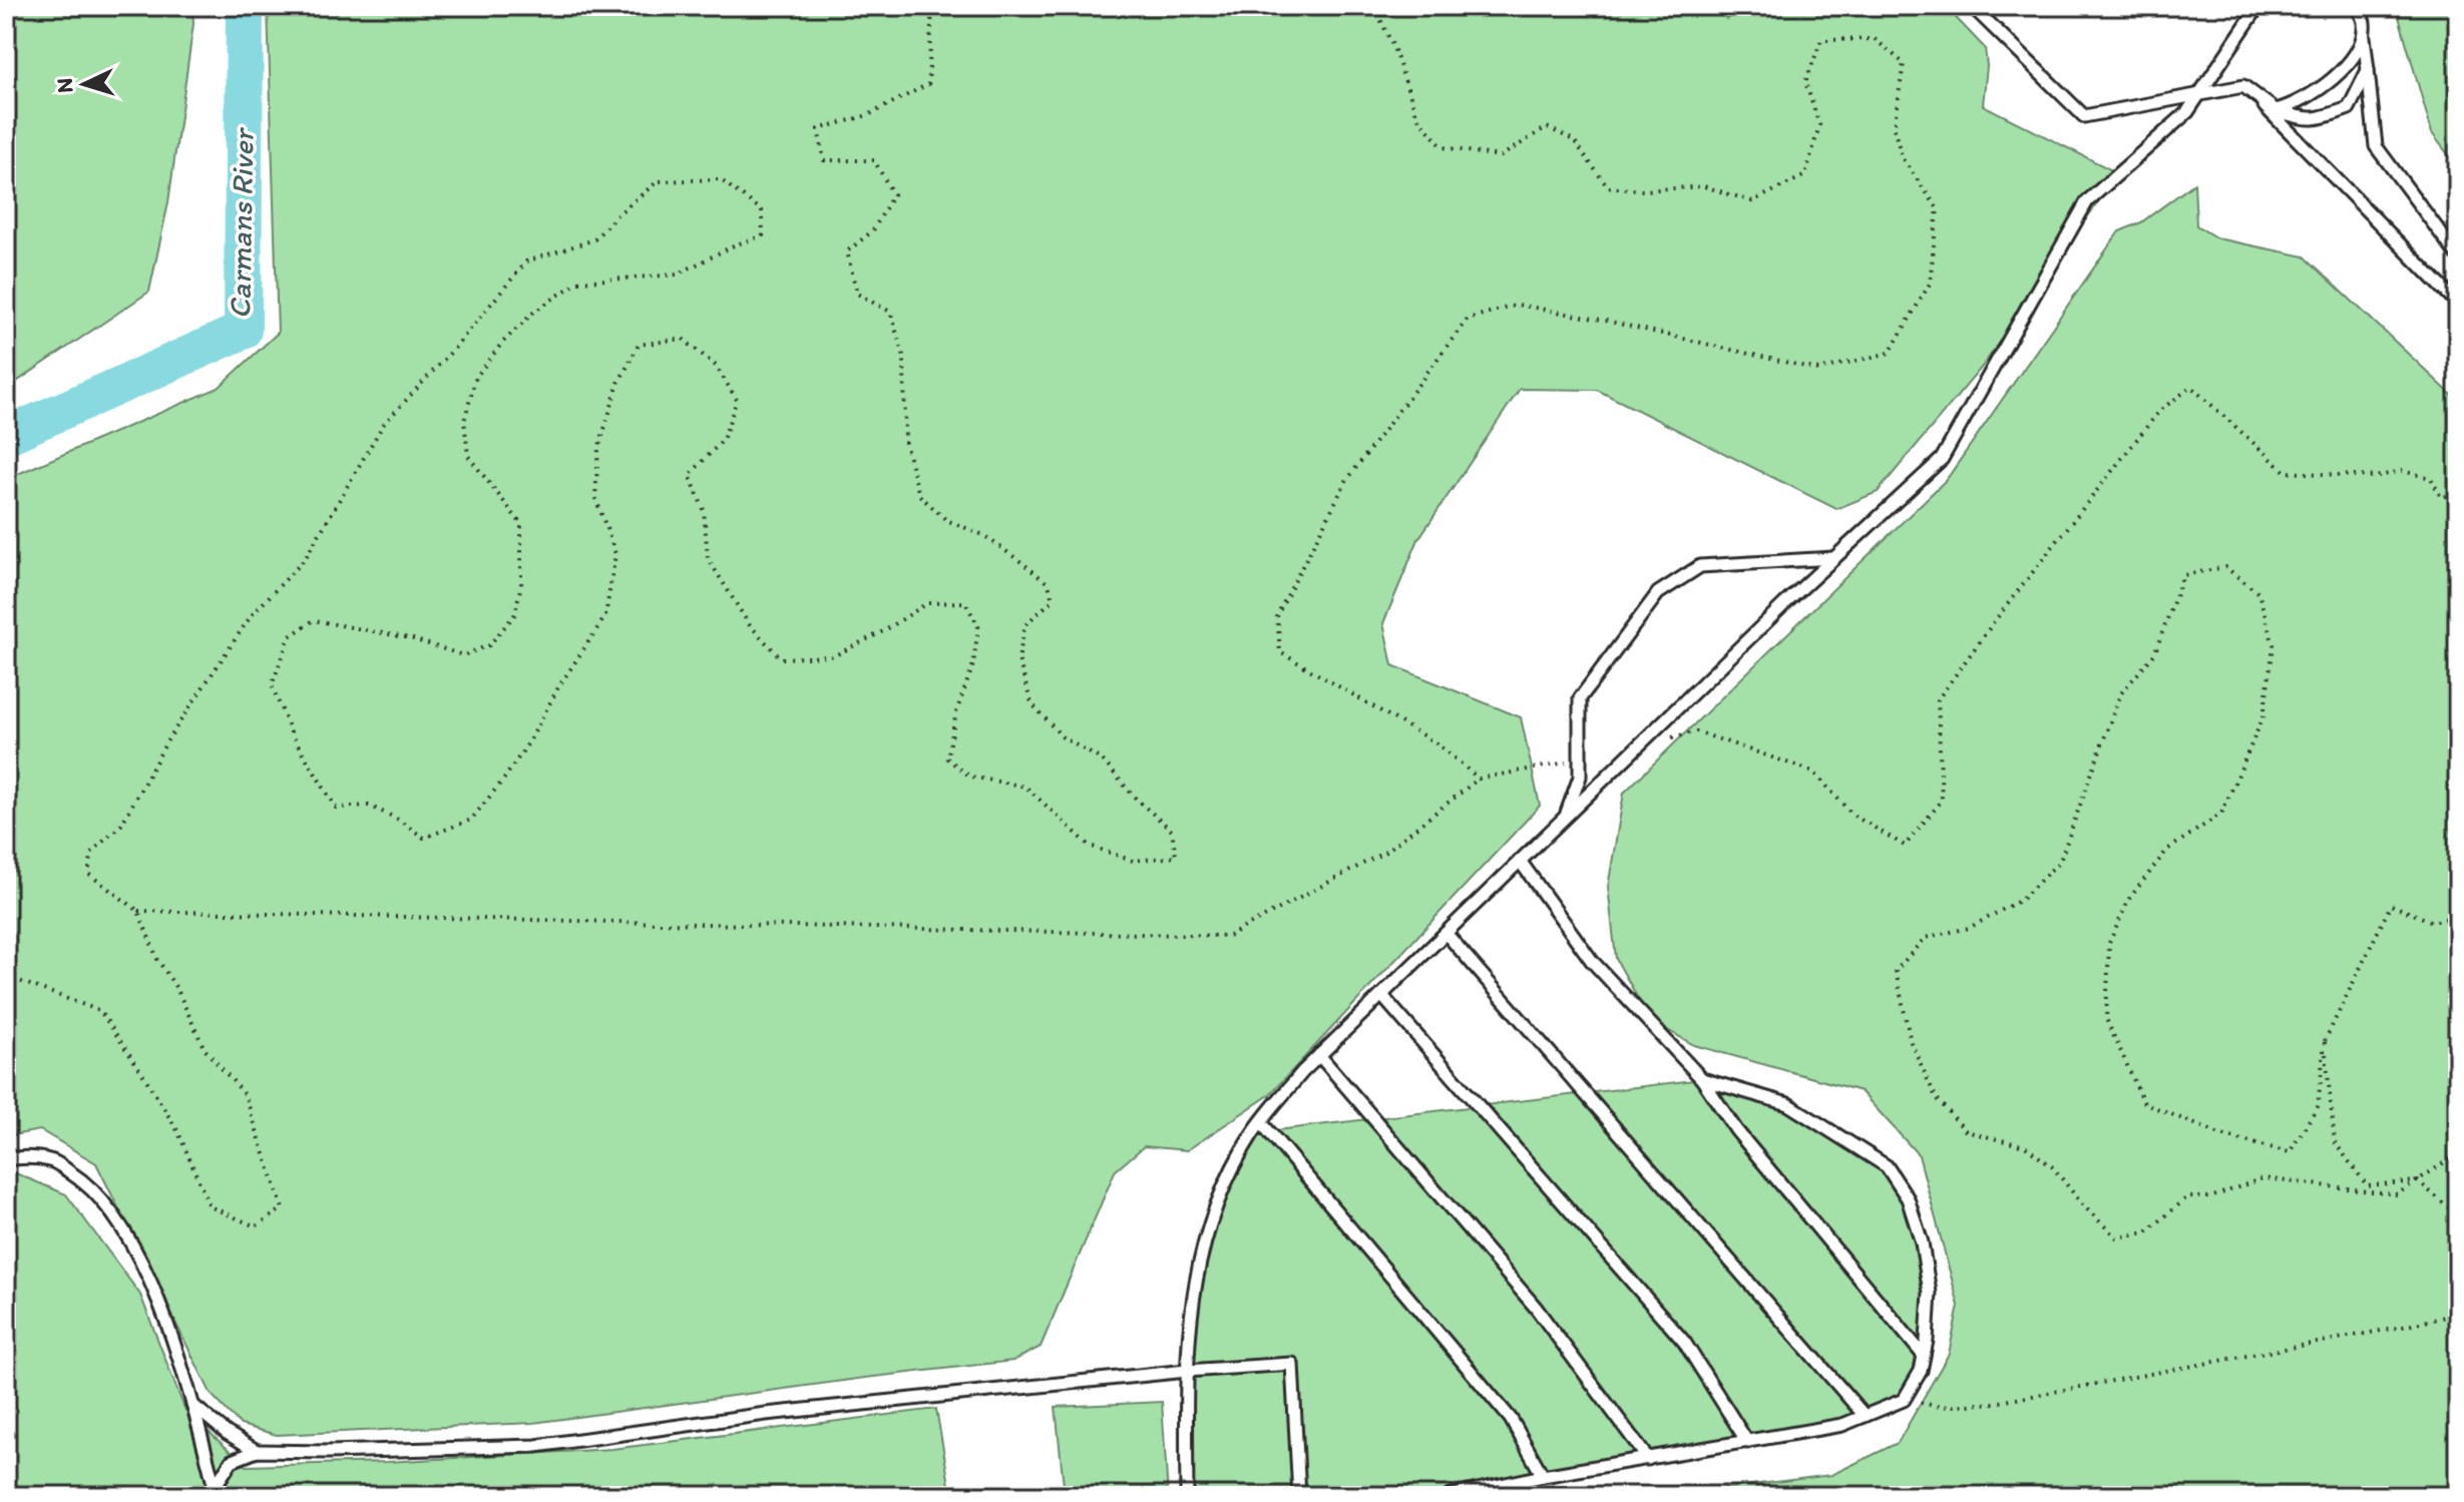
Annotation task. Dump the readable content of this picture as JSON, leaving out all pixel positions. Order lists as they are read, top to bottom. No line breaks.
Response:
{"water":["Carmans River"],"north":"left"}
